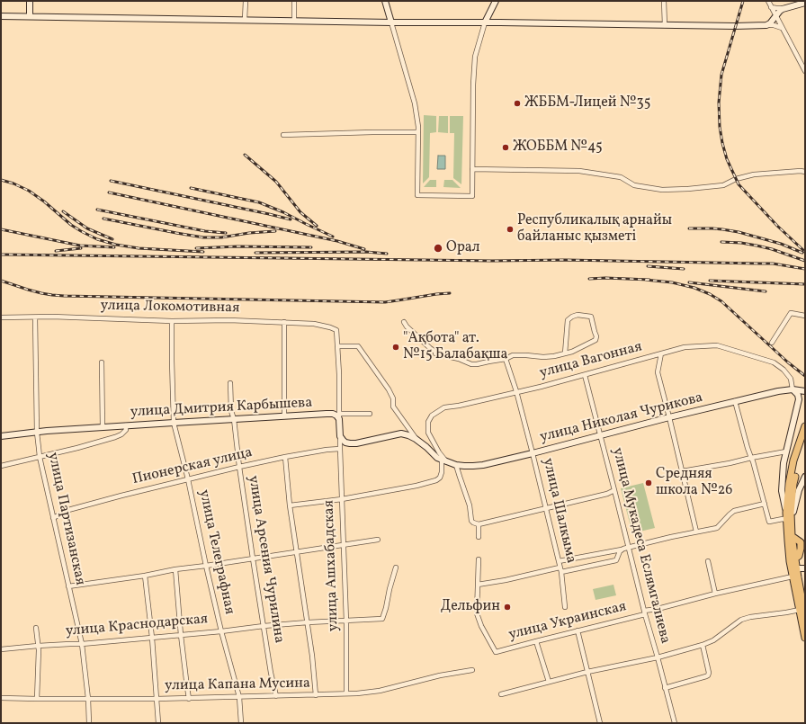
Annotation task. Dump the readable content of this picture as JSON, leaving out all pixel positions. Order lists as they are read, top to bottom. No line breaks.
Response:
{"streets":{"street":["улица Локомотивная","улица Вагонная","улица Дмитрия Карбышева","улица Николая Чурикова","Пионерская улица","улица Шалкыма","улица Партизанская","улица Мукадеса Еслямгалиева","улица Телеграфная","улица Арсения Чурилина","улица Ашхабадская","улица Украинская","улица Краснодарская","улица Капана Мусина"]},"crossings":[["улица Локомотивная","улица Партизанская"],["улица Локомотивная","улица Телеграфная"],["улица Вагонная","улица Николая Чурикова"],["улица Вагонная","улица Шалкыма"],["улица Вагонная","улица Мукадеса Еслямгалиева"],["улица Дмитрия Карбышева","улица Партизанская"],["улица Дмитрия Карбышева","улица Телеграфная"],["улица Дмитрия Карбышева","улица Арсения Чурилина"],["улица Николая Чурикова","улица Шалкыма"],["улица Николая Чурикова","улица Мукадеса Еслямгалиева"],["Пионерская улица","улица Партизанская"],["Пионерская улица","улица Телеграфная"],["Пионерская улица","улица Арсения Чурилина"],["Пионерская улица","улица Ашхабадская"],["улица Партизанская","улица Краснодарская"],["улица Партизанская","улица Капана Мусина"],["улица Мукадеса Еслямгалиева","улица Украинская"],["улица Телеграфная","улица Краснодарская"],["улица Телеграфная","улица Капана Мусина"],["улица Арсения Чурилина","улица Краснодарская"],["улица Арсения Чурилина","улица Капана Мусина"],["улица Ашхабадская","улица Краснодарская"],["улица Ашхабадская","улица Капана Мусина"]],"places":["ЖББМ-Лицей №35","ЖОББМ №45","Республикалық арнайы байланыс қызметі","Орал","\"Ақбота\" ат. №15 Балабақша","Средняя школа №26","Дельфин"]}
